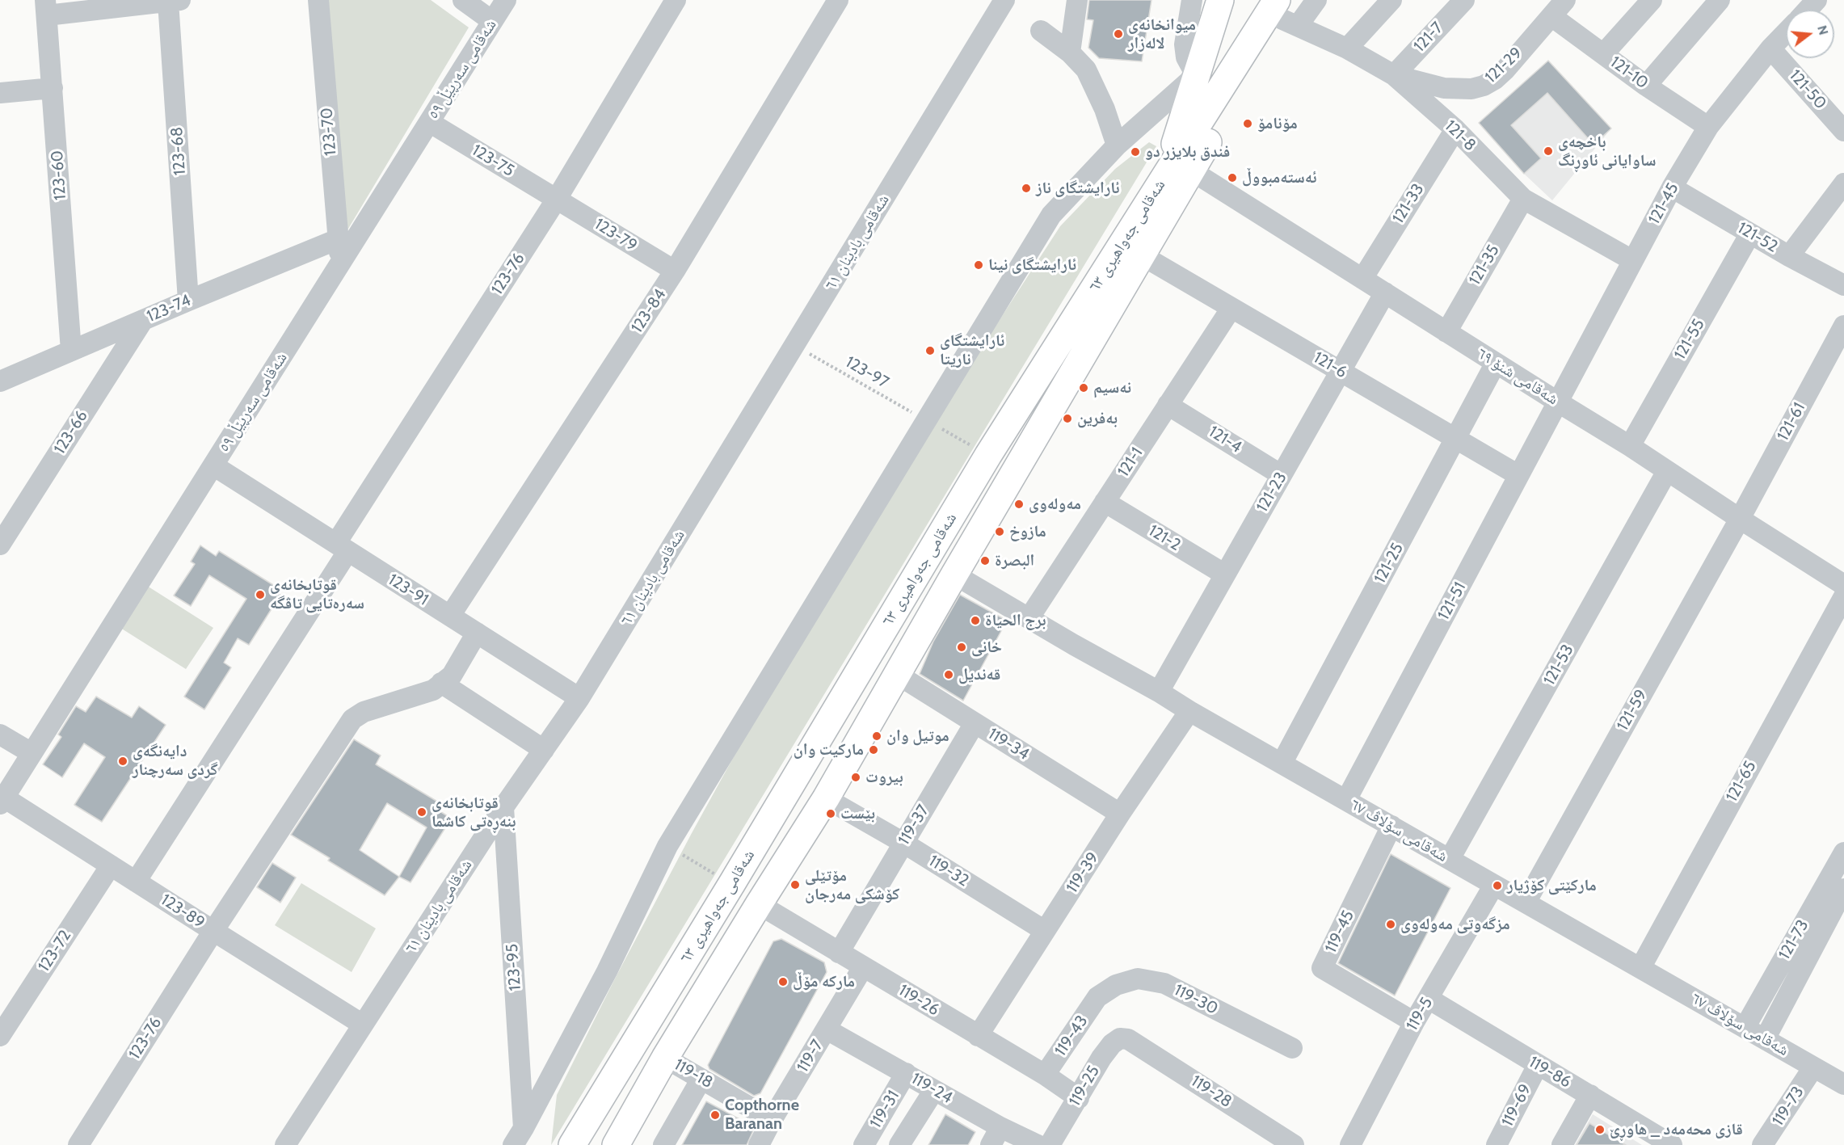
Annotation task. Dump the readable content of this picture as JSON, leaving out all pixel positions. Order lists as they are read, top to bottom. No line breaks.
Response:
{"streets":{"main road":["شەقامی جەواهیری ٦٣"],"street":["121-7","121-29","شەقامی سەرپێڵ ٥٩","121-10","121-50","123-70","121-8","123-68","123-75","123-60","121-33","121-45","123-79","121-52","شەقامی بادینان ٦١","121-35","123-76","123-74","123-84","121-55","121-6","شەقامی شنۆ ٦٩","121-61","123-66","121-4","121-1","121-23","121-2","121-25","123-91","121-51","121-53","121-59","119-34","121-65","119-37","شەقامی سۆلاڤ ٦٧","119-32","119-39","123-89","119-45","121-73","123-72","123-95","119-30","119-26","119-5","119-43","119-7","119-86","119-18","119-25","119-24","119-28","119-69","119-73","119-31"],"path":["123-97"]},"crossings":[["121-7","121-29"],["121-7","121-8"],["121-29","121-10"],["121-29","121-8"],["شەقامی سەرپێڵ ٥٩","123-70"],["شەقامی سەرپێڵ ٥٩","123-75"],["شەقامی سەرپێڵ ٥٩","123-91"],["شەقامی سەرپێڵ ٥٩","123-89"],["121-10","121-45"],["121-50","121-45"],["123-70","123-74"],["121-8","121-33"],["121-8","121-45"],["121-8","شەقامی جەواهیری ٦٣"],["121-8","121-35"],["123-68","123-74"],["123-75","123-79"],["123-75","123-76"],["123-60","123-74"],["121-33","شەقامی شنۆ ٦٩"],["121-45","121-52"],["121-45","شەقامی شنۆ ٦٩"],["121-45","121-51"],["123-79","123-76"],["123-79","123-84"],["شەقامی جەواهیری ٦٣","121-6"],["شەقامی جەواهیری ٦٣","123-97"],["شەقامی جەواهیری ٦٣","شەقامی شنۆ ٦٩"],["شەقامی جەواهیری ٦٣","119-34"],["شەقامی جەواهیری ٦٣","شەقامی سۆلاڤ ٦٧"],["شەقامی جەواهیری ٦٣","119-32"],["شەقامی جەواهیری ٦٣","119-26"],["شەقامی جەواهیری ٦٣","119-18"],["121-52","121-55"],["شەقامی بادینان ٦١","123-97"],["شەقامی بادینان ٦١","123-91"],["شەقامی بادینان ٦١","123-89"],["شەقامی بادینان ٦١","123-95"],["121-35","شەقامی شنۆ ٦٩"],["123-76","123-91"],["123-76","123-89"],["123-74","123-66"],["123-84","123-91"],["121-55","شەقامی شنۆ ٦٩"],["121-6","121-1"],["121-6","121-23"],["121-6","121-25"],["121-6","121-51"],["شەقامی شنۆ ٦٩","121-61"],["شەقامی شنۆ ٦٩","121-23"],["شەقامی شنۆ ٦٩","121-25"],["شەقامی شنۆ ٦٩","121-51"],["شەقامی شنۆ ٦٩","121-53"],["شەقامی شنۆ ٦٩","121-59"],["121-61","121-59"],["121-4","121-1"],["121-4","121-23"],["121-1","121-2"],["121-1","شەقامی سۆلاڤ ٦٧"],["121-23","121-2"],["121-23","شەقامی سۆلاڤ ٦٧"],["121-25","شەقامی سۆلاڤ ٦٧"],["121-51","شەقامی سۆلاڤ ٦٧"],["121-53","شەقامی سۆلاڤ ٦٧"],["121-59","شەقامی سۆلاڤ ٦٧"],["119-34","119-37"],["119-34","119-39"],["121-65","شەقامی سۆلاڤ ٦٧"],["119-37","119-32"],["119-37","119-26"],["شەقامی سۆلاڤ ٦٧","119-39"],["شەقامی سۆلاڤ ٦٧","119-45"],["شەقامی سۆلاڤ ٦٧","121-73"],["شەقامی سۆلاڤ ٦٧","119-5"],["شەقامی سۆلاڤ ٦٧","119-73"],["119-32","119-39"],["119-39","119-26"],["123-89","123-72"],["119-45","119-5"],["119-30","119-43"],["119-26","119-43"],["119-26","119-7"],["119-26","119-25"],["119-5","119-86"],["119-7","119-18"],["119-7","119-24"],["119-86","119-69"],["119-25","119-28"],["119-24","119-31"]],"places":["میوانخانەی لالەزار","مۆنامۆ","باخچەی ساوایانی ئاوڕنگ","فندق بلايزر دو","ئەستەمبووڵ","ئارایشتگای ناز","ئارایشتگای نینا","ئارایشتگای ناریتا","نەسیم","بەفرین","مەولەوی","مازوخ","البصرة","قوتابخانەی سەرەتایی تاڤگە","برج الحياة","خانی","قەندیل","موتيل وان","ماركيت وان","دایەنگەی گردی سەرچنار","بیروت","قوتابخانەی بنەڕەتی کاشما","بێست","مۆتێلی کۆشکی مەرجان","مارکێتی کۆژیار","مزگەوتی مەولەوی","مارکە مۆڵ","Copthorne Baranan","قازی محەمەد _ هاوڕێ"],"north":"right"}
